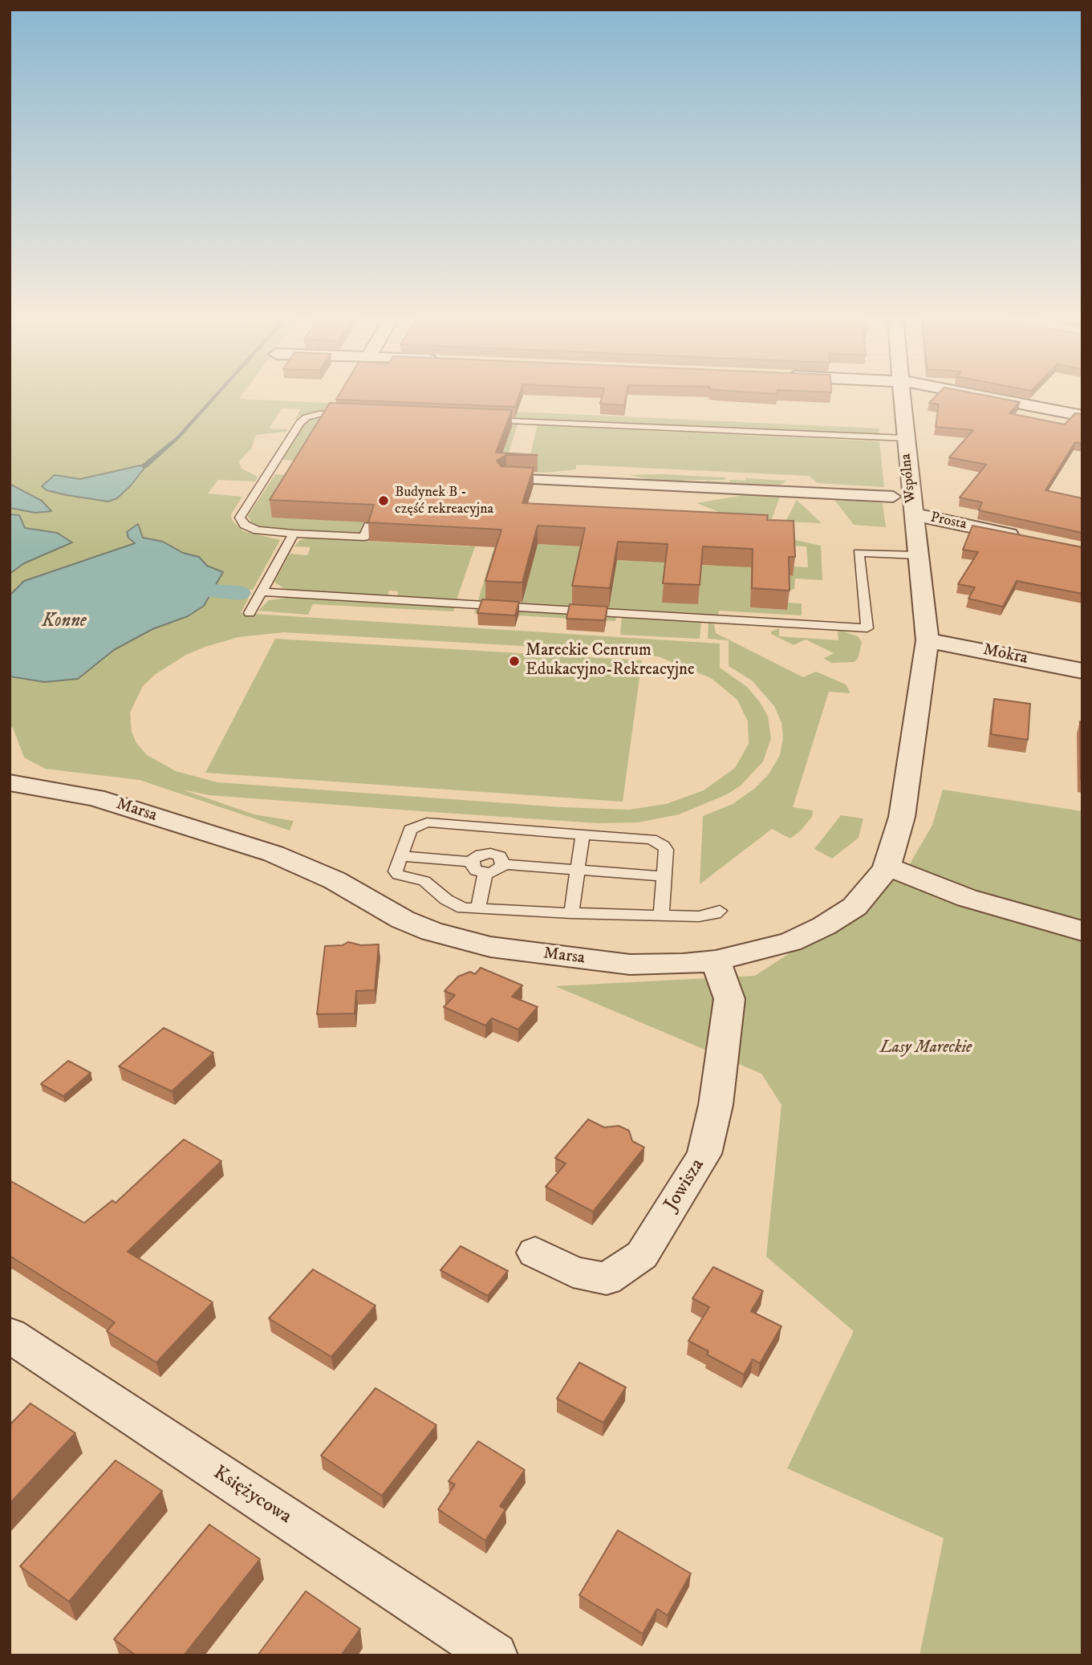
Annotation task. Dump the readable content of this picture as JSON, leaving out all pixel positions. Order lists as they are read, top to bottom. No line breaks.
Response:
{"streets":{"street":["Wspólna","Prosta","Mokra","Marsa","Jowisza","Księżycowa"]},"crossings":[["Wspólna","Prosta"],["Wspólna","Mokra"],["Wspólna","Marsa"],["Mokra","Marsa"],["Marsa","Jowisza"]],"water":["Konne"],"parks":["Lasy Mareckie"],"places":["Budynek B - część rekreacyjna","Mareckie Centrum Edukacyjno-Rekreacyjne"]}
